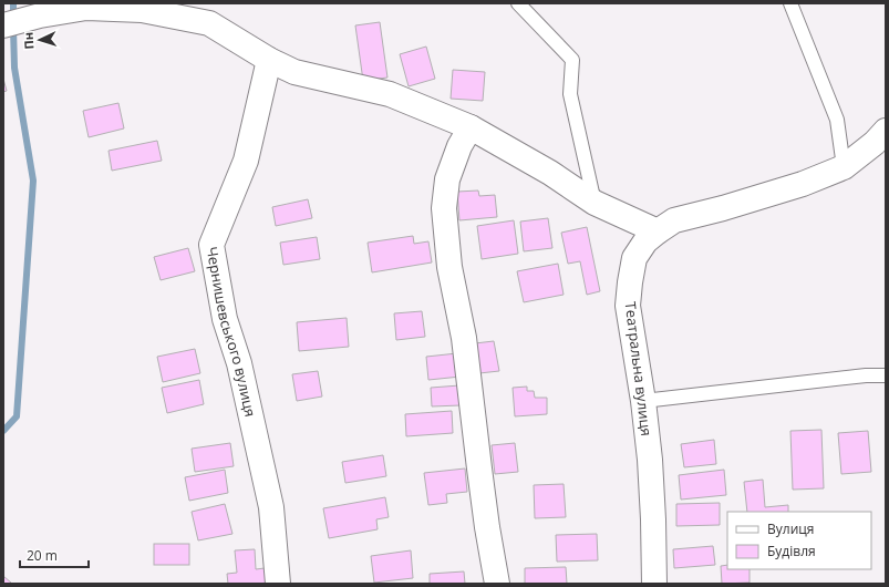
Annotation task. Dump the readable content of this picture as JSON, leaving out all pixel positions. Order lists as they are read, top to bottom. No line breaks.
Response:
{"streets":{"street":["Чернишевського вулиця","Театральна вулиця"]},"legend":["Вулиця","Будівля"],"scale_bar":"20 m","north":"left"}
